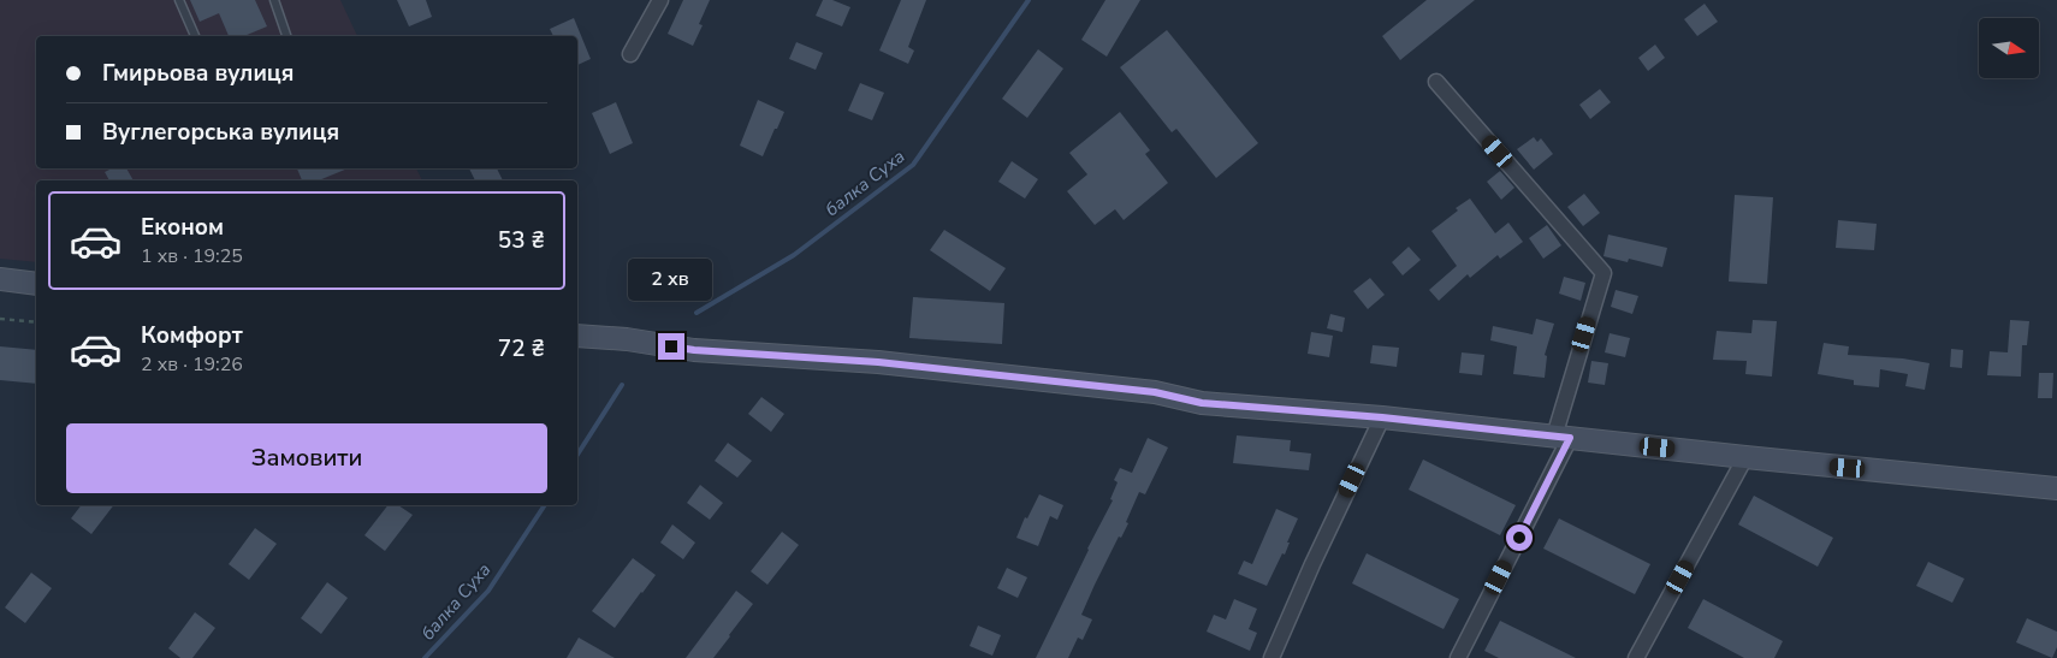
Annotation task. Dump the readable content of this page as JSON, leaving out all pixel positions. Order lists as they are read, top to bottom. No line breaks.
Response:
{"water":["балка Суха"],"north":"right","page":{"banner":["Гмирьова вулиця","Вуглегорська вулиця"],"list":[{"name":"Економ","note":"1 хв · 19:25","value":"53 ₴"},{"name":"Комфорт","note":"2 хв · 19:26","value":"72 ₴"}],"bubble":"2 хв","buttons":"Замовити"}}
